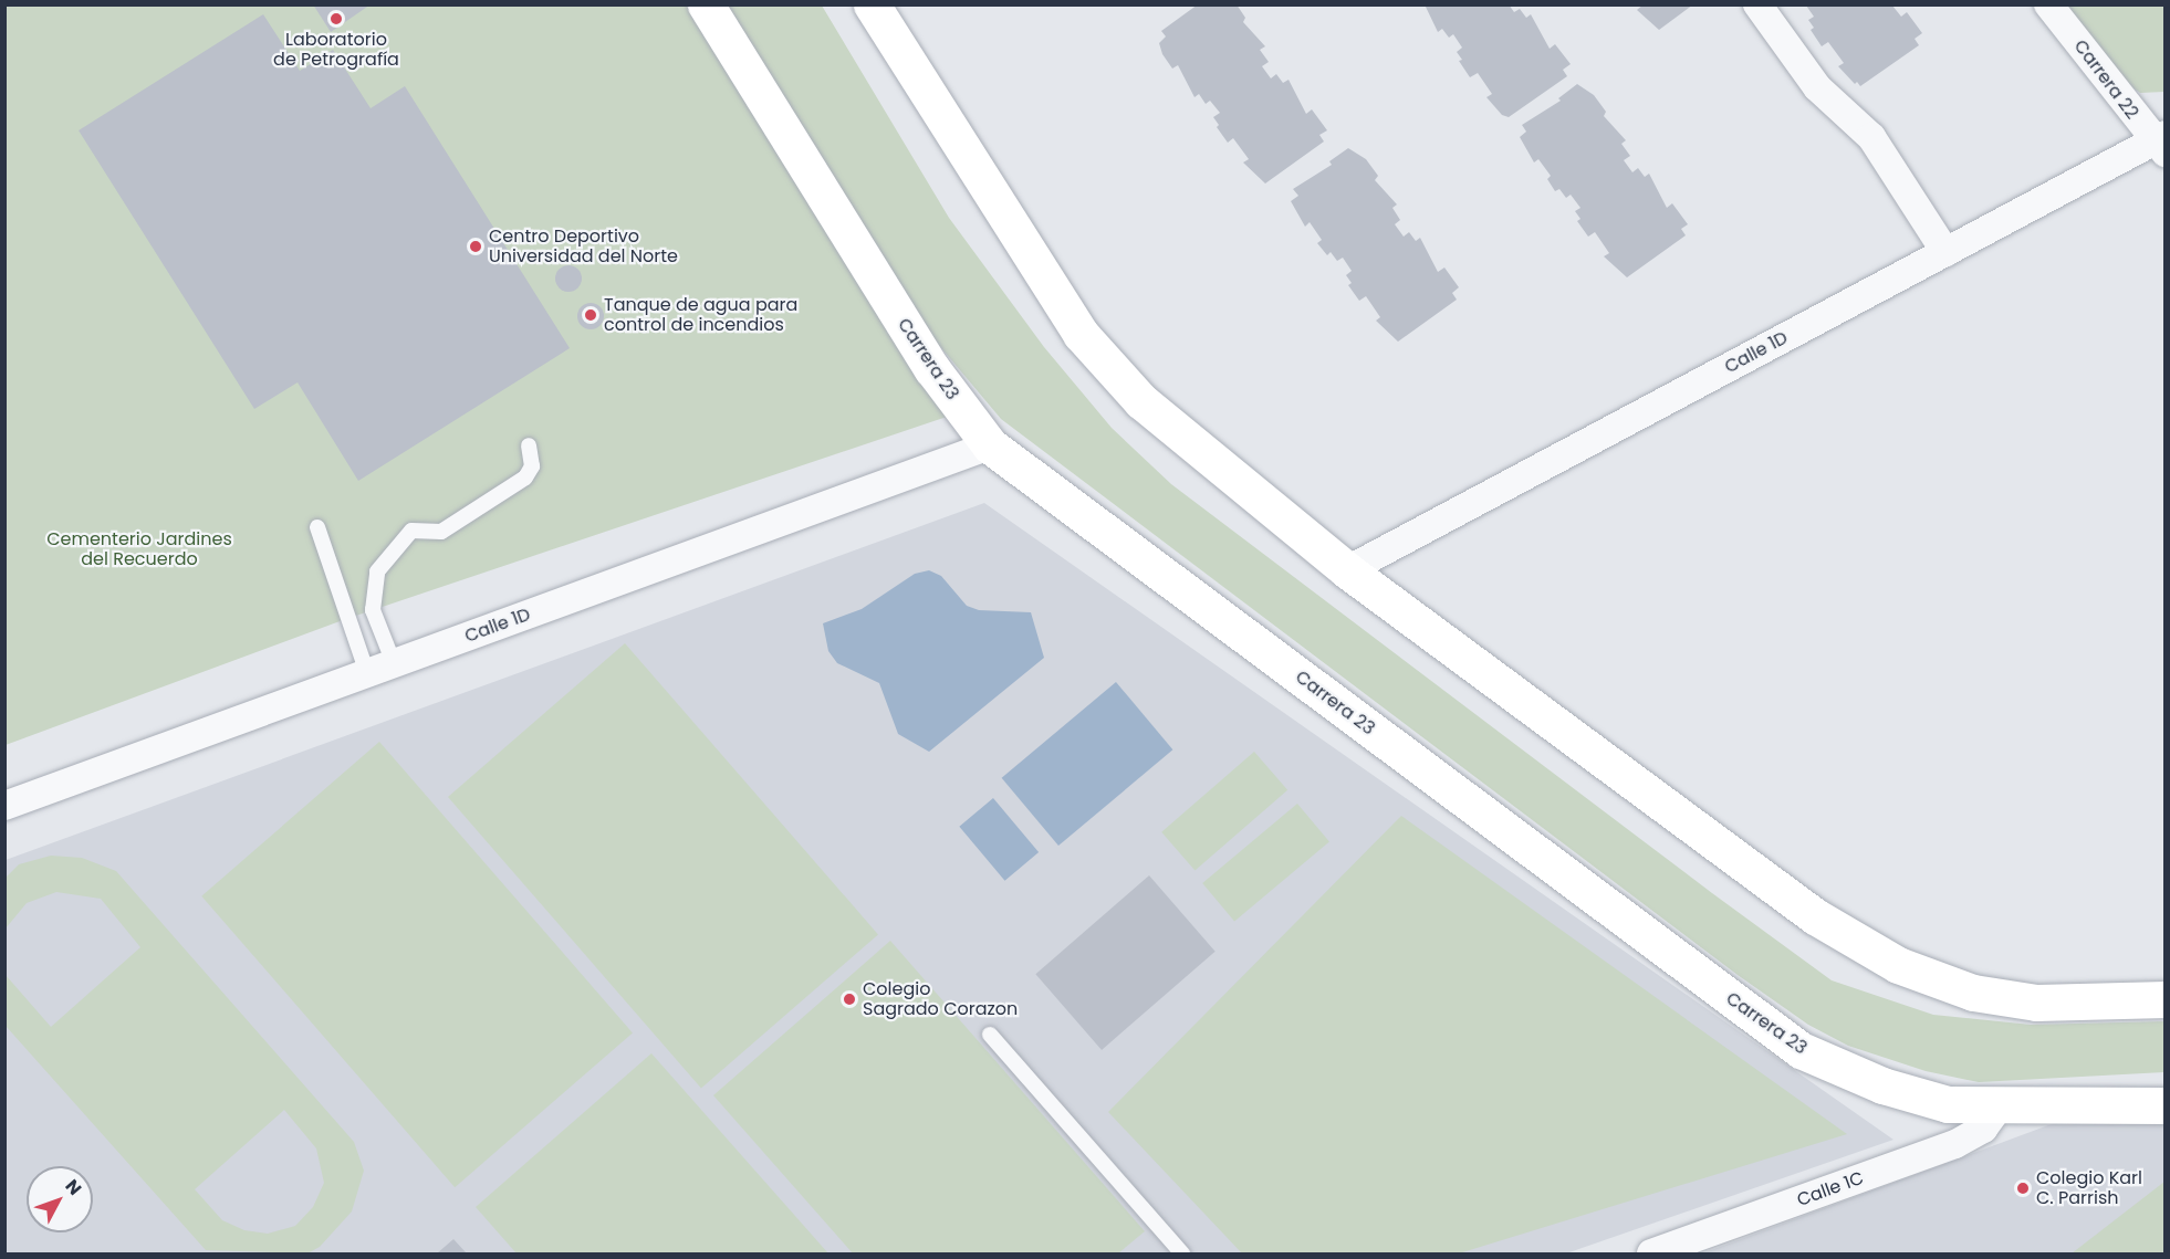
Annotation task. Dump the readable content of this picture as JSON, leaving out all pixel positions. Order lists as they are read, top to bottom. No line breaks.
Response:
{"streets":{"main road":["Carrera 23"],"street":["Carrera 22","Calle 1D","Calle 1C"]},"crossings":[["Carrera 22","Calle 1D"],["Calle 1D","Carrera 23"],["Carrera 23","Calle 1C"]],"parks":["Cementerio Jardines del Recuerdo"],"places":["Laboratorio de Petrografía","Centro Deportivo Universidad del Norte","Tanque de agua para control de incendios","Colegio Sagrado Corazon","Colegio Karl C. Parrish"],"north":"top right"}
